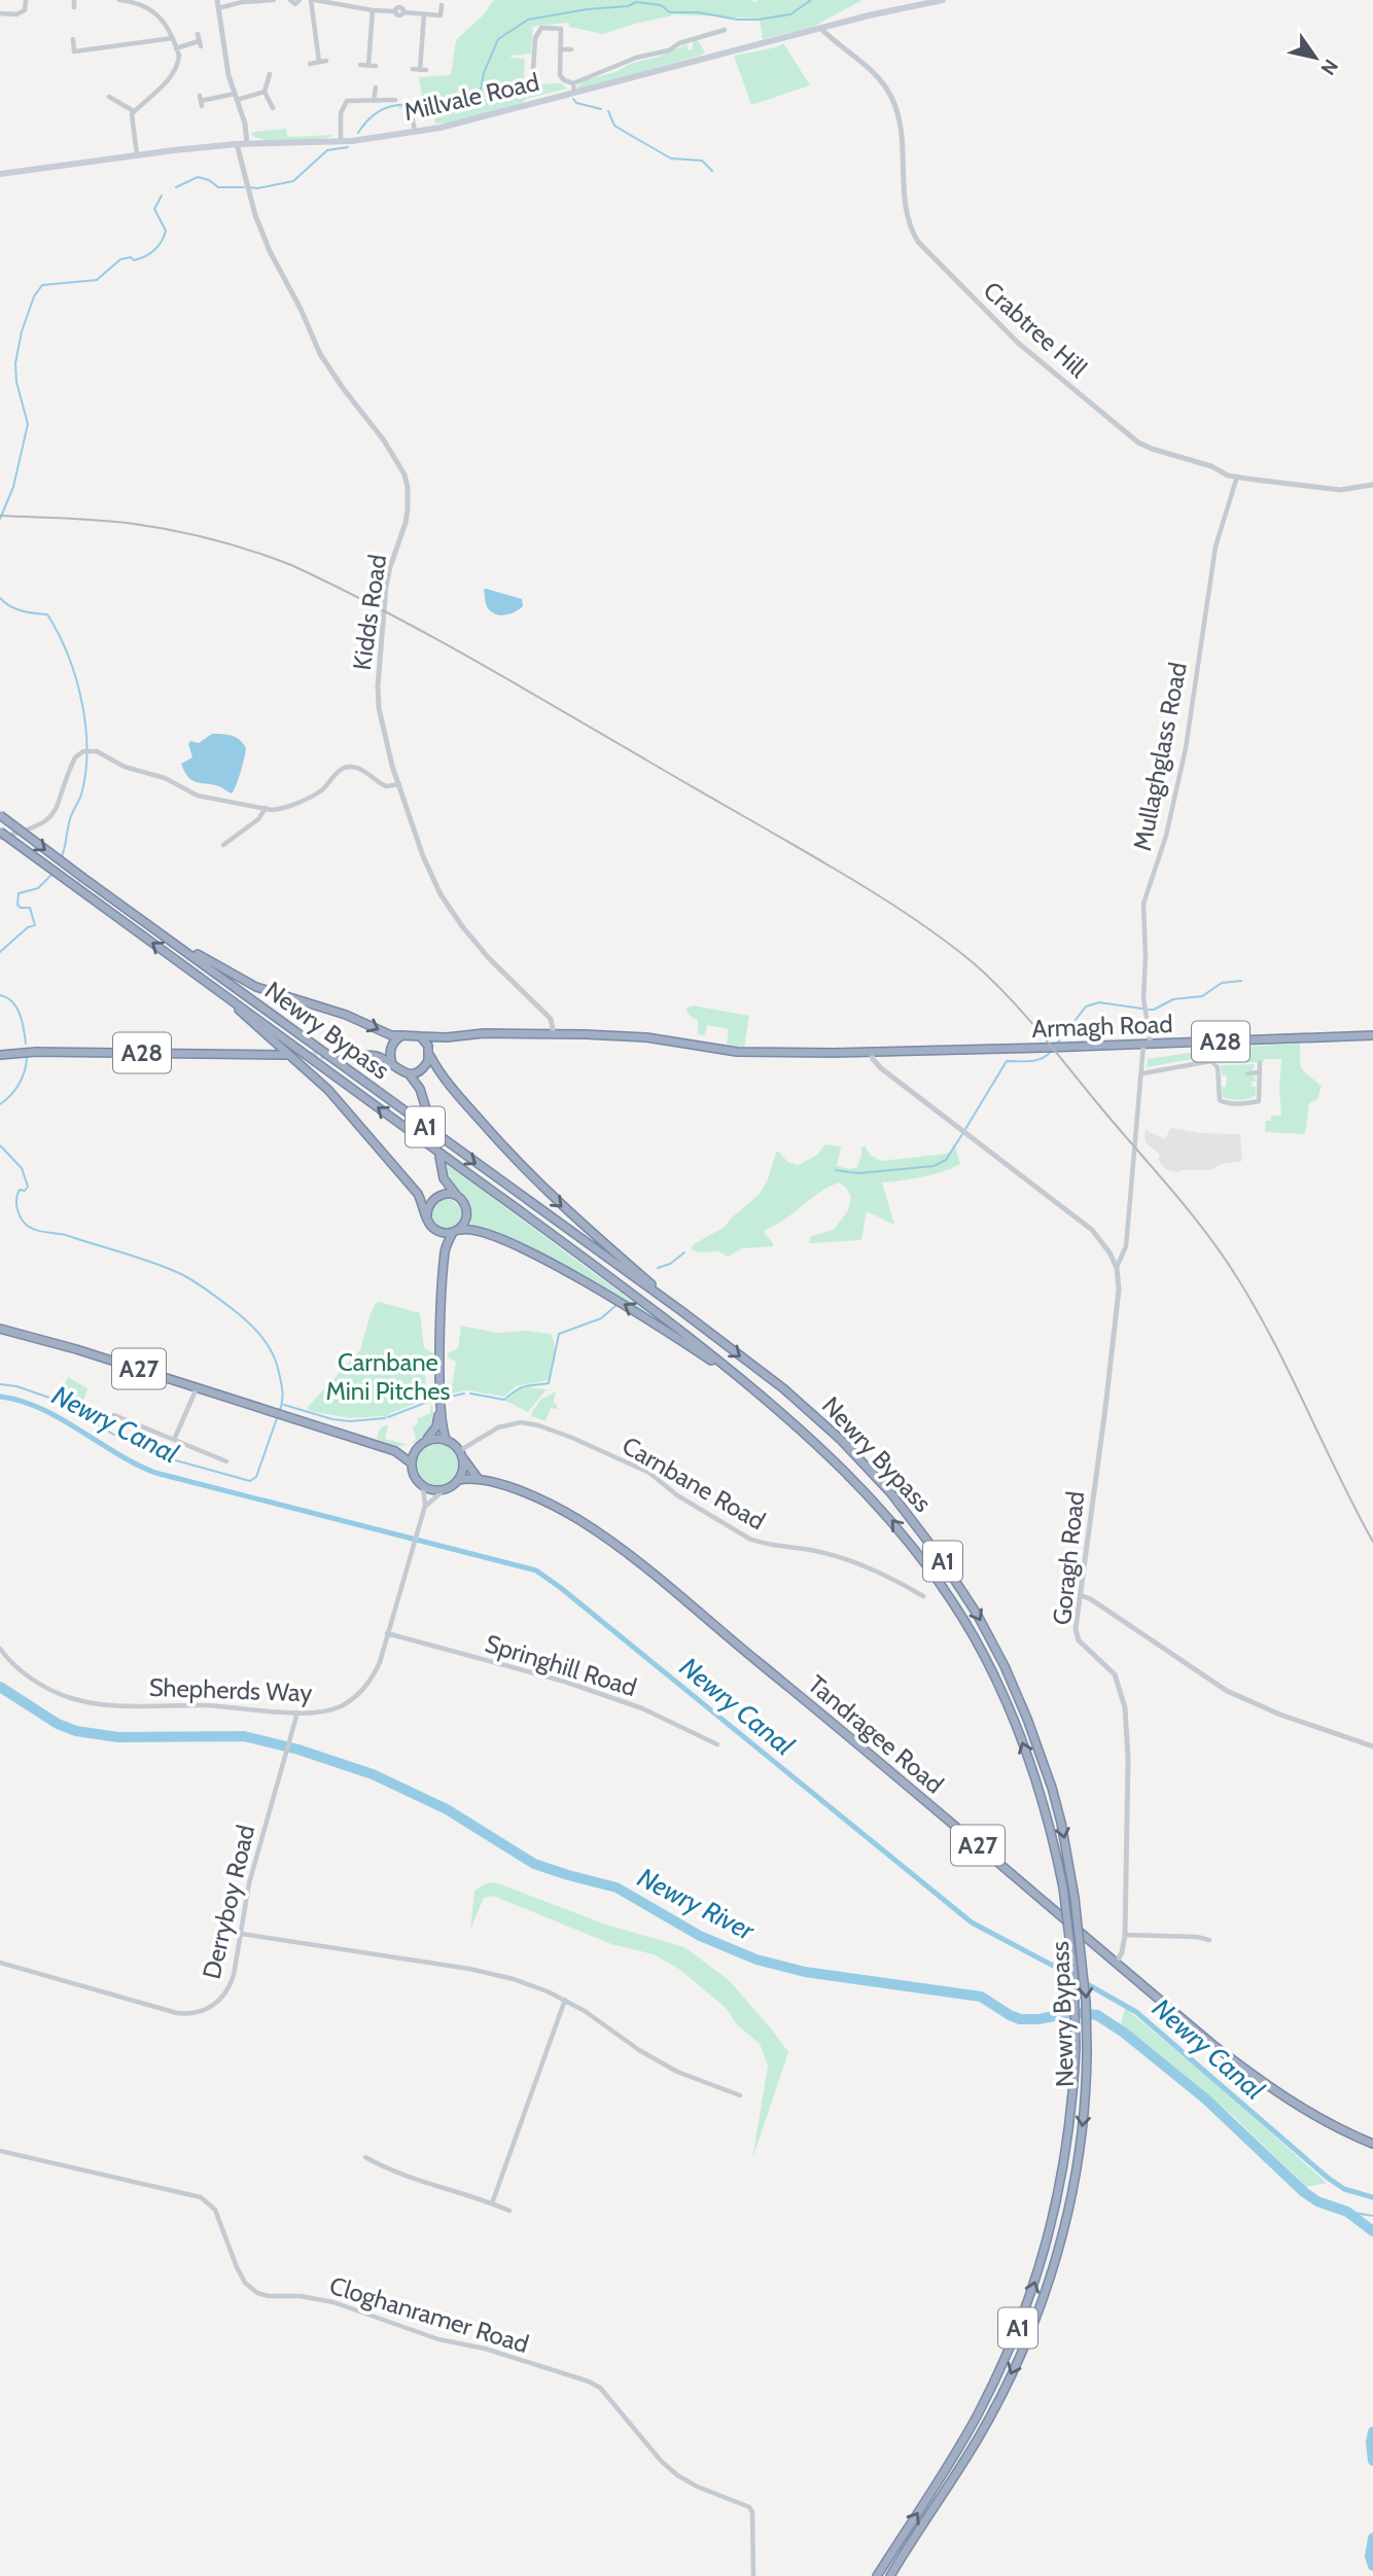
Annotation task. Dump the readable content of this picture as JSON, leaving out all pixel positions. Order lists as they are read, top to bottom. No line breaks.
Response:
{"streets":{"highway":["Armagh Road","Newry Bypass","A28","A1","A27","Tandragee Road"],"main road":["Millvale Road"],"street":["Crabtree Hill","Kidds Road","Mullaghglass Road","Carnbane Road","Goragh Road","Springhill Road","Shepherds Way","Derryboy Road","Cloghanramer Road"]},"crossings":[["Millvale Road","Crabtree Hill"],["Millvale Road","Kidds Road"],["Crabtree Hill","Mullaghglass Road"],["Kidds Road","Armagh Road"],["Kidds Road","A28"],["Mullaghglass Road","Armagh Road"],["Mullaghglass Road","Goragh Road"],["Armagh Road","A28"],["Armagh Road","Goragh Road"],["A27","Carnbane Road"],["A27","Shepherds Way"],["A27","Tandragee Road"],["Carnbane Road","Shepherds Way"],["Carnbane Road","Tandragee Road"],["Goragh Road","Tandragee Road"],["Springhill Road","Shepherds Way"],["Shepherds Way","Tandragee Road"],["Shepherds Way","Derryboy Road"]],"water":["Newry Canal","Newry River"],"parks":["Carnbane Mini Pitches"],"north":"bottom right"}
